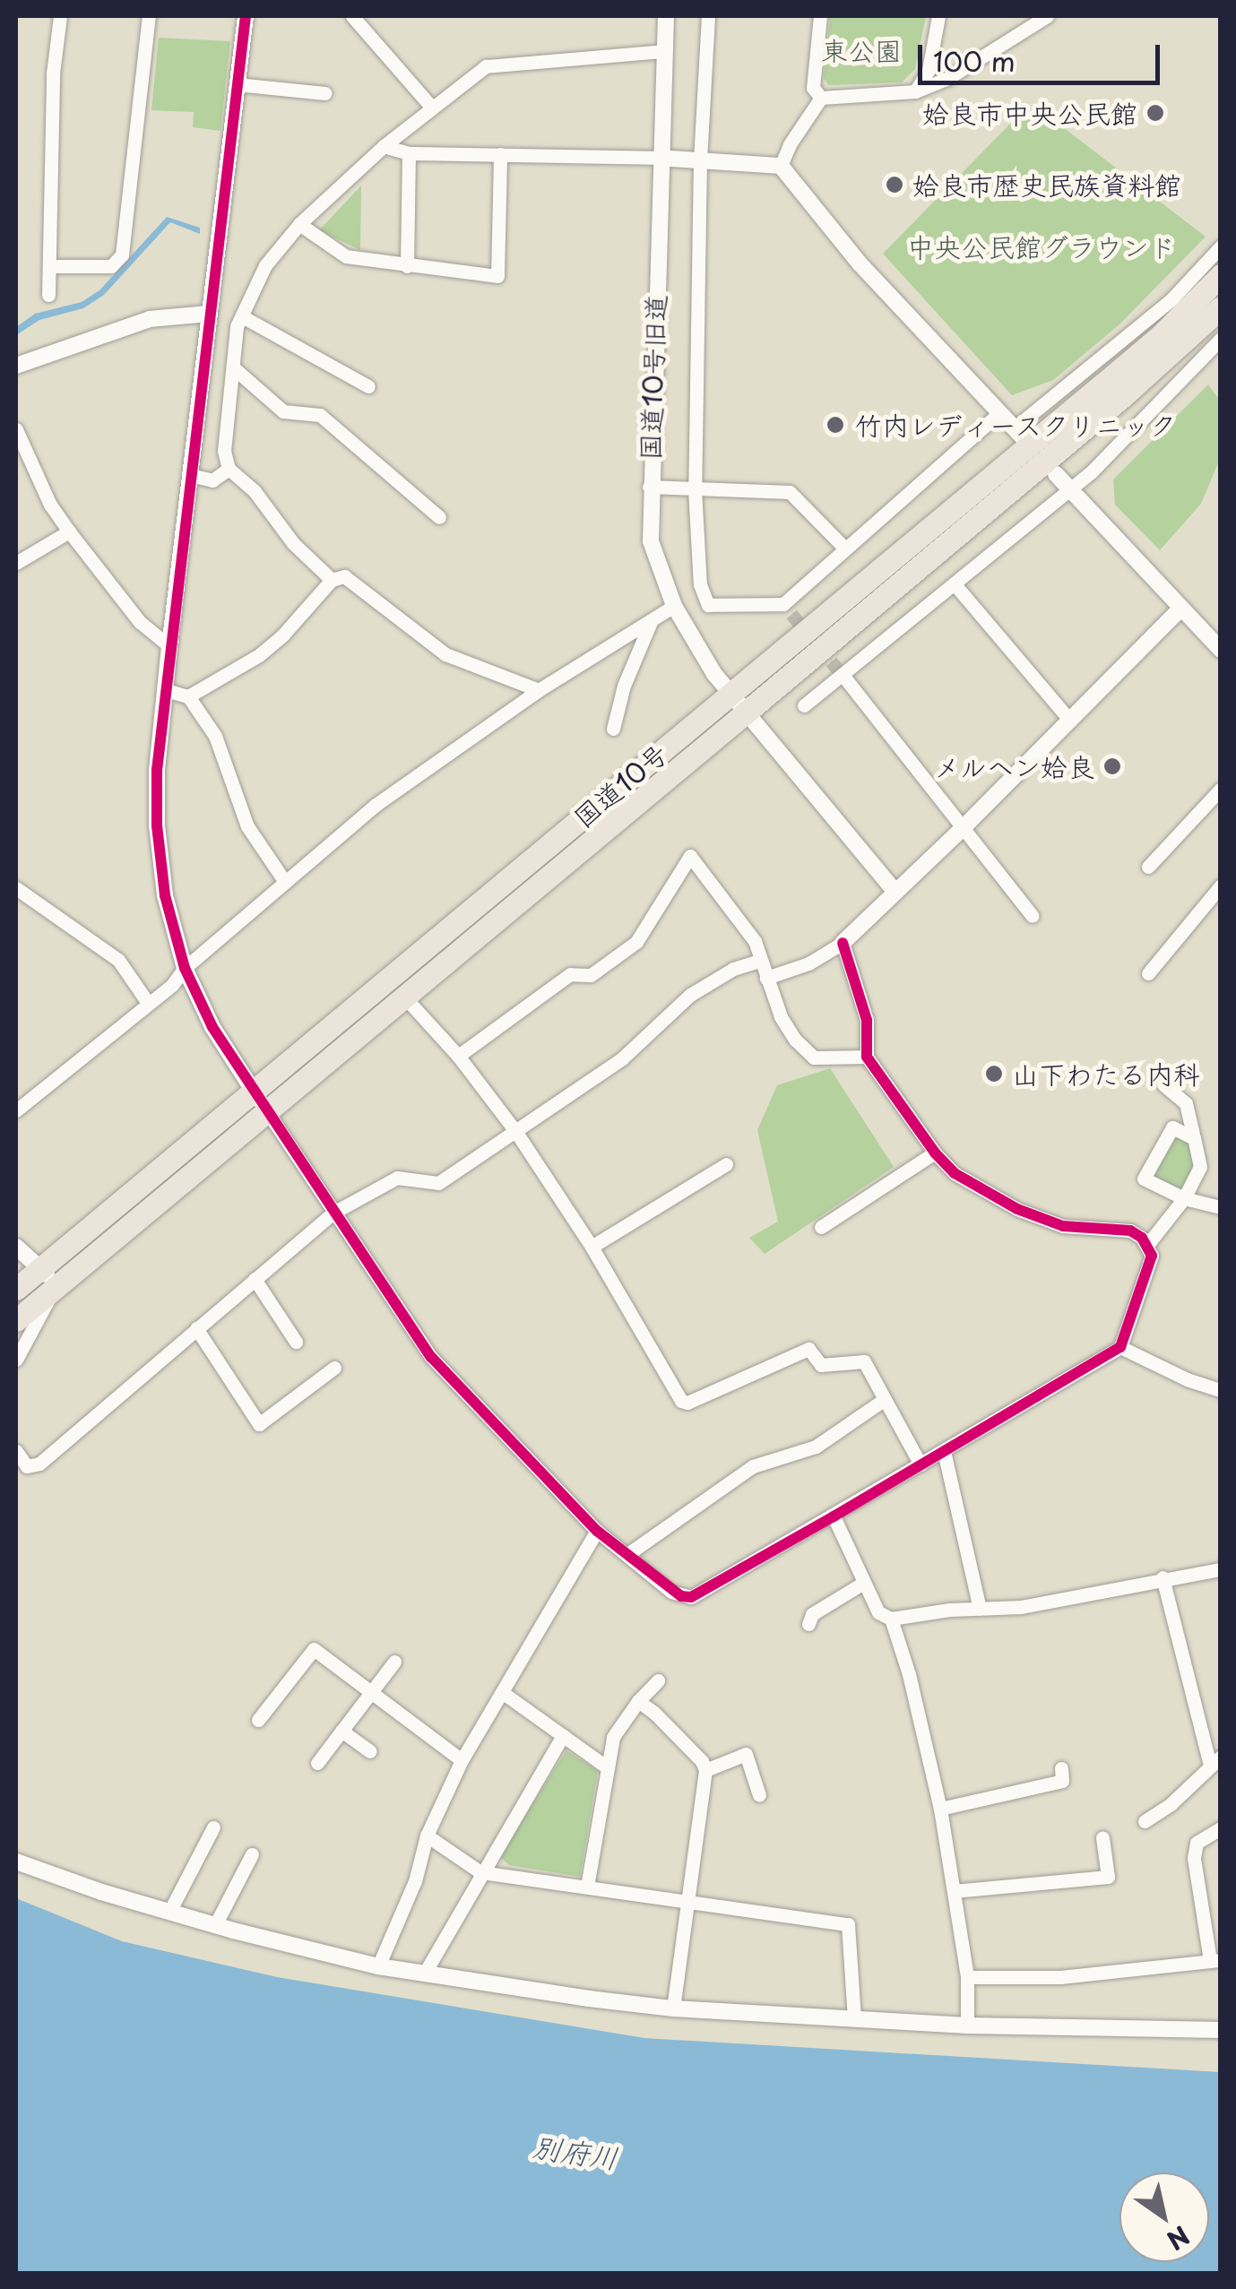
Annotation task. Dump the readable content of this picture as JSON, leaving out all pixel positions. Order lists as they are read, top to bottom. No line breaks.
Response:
{"streets":{"highway":["国道10号"],"street":["国道10号旧道"]},"crossings":[["国道10号旧道","国道10号"]],"water":["別府川"],"parks":["東公園","中央公民館グラウンド"],"places":["姶良市中央公民館","姶良市歴史民族資料館","竹内レディースクリニック","メルヘン姶良","山下わたる内科"],"scale_bar":"100 m","north":"bottom right"}
